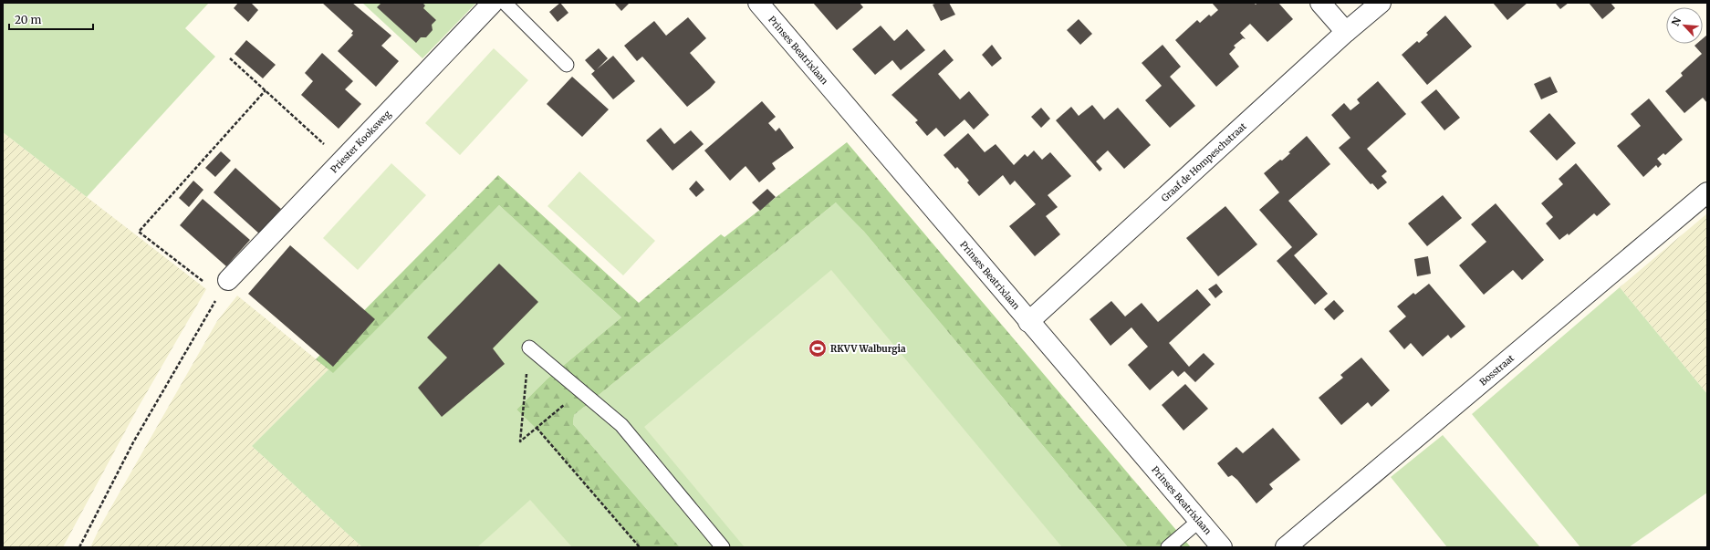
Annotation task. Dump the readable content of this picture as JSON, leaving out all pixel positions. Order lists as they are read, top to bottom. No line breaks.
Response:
{"streets":{"street":["Prinses Beatrixlaan","Priester Kooksweg","Graaf de Hompeschstraat","Bosstraat"]},"crossings":[["Prinses Beatrixlaan","Graaf de Hompeschstraat"]],"places":{"sports":["RKVV Walburgia"]},"scale_bar":"20 m","north":"top left"}
